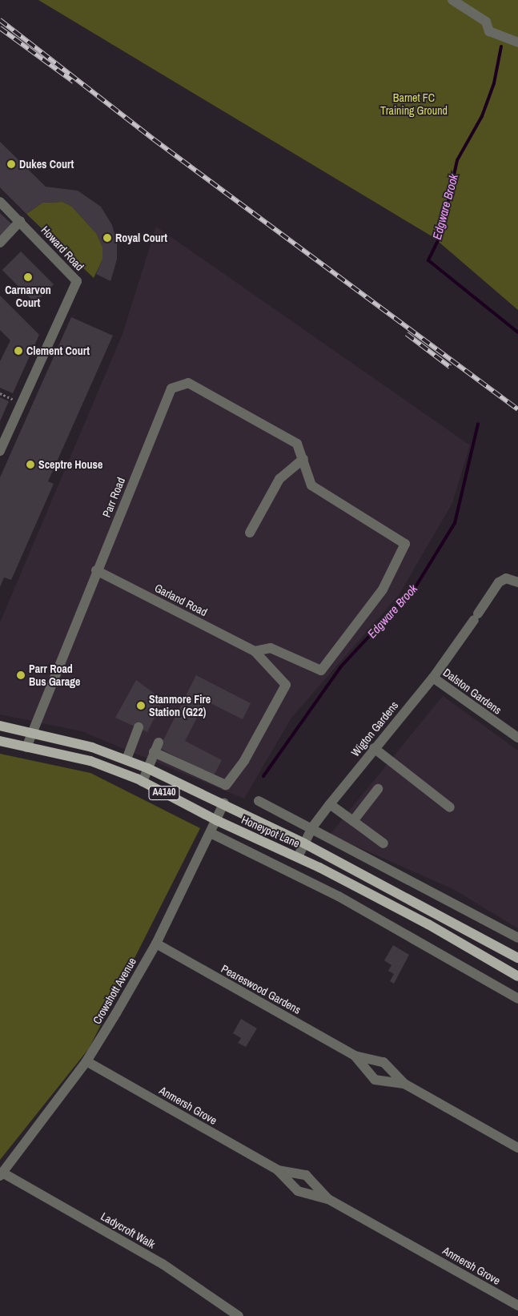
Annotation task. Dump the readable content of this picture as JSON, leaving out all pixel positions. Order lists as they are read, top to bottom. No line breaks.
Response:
{"streets":{"main road":["A4140","Honeypot Lane"],"street":["Howard Road","Parr Road","Garland Road","Dalston Gardens","Wigton Gardens","Peareswood Gardens","Crowshott Avenue","Anmersh Grove","Ladycroft Walk"]},"crossings":[["Parr Road","Garland Road"],["Parr Road","Honeypot Lane"],["Dalston Gardens","Wigton Gardens"],["Wigton Gardens","Honeypot Lane"],["Honeypot Lane","Crowshott Avenue"],["Peareswood Gardens","Crowshott Avenue"],["Crowshott Avenue","Anmersh Grove"],["Crowshott Avenue","Ladycroft Walk"]],"water":["Edgware Brook"],"parks":["Barnet FC Training Ground"],"places":["Dukes Court","Royal Court","Carnarvon Court","Clement Court","Sceptre House","Parr Road Bus Garage","Stanmore Fire Station (G22)"]}
